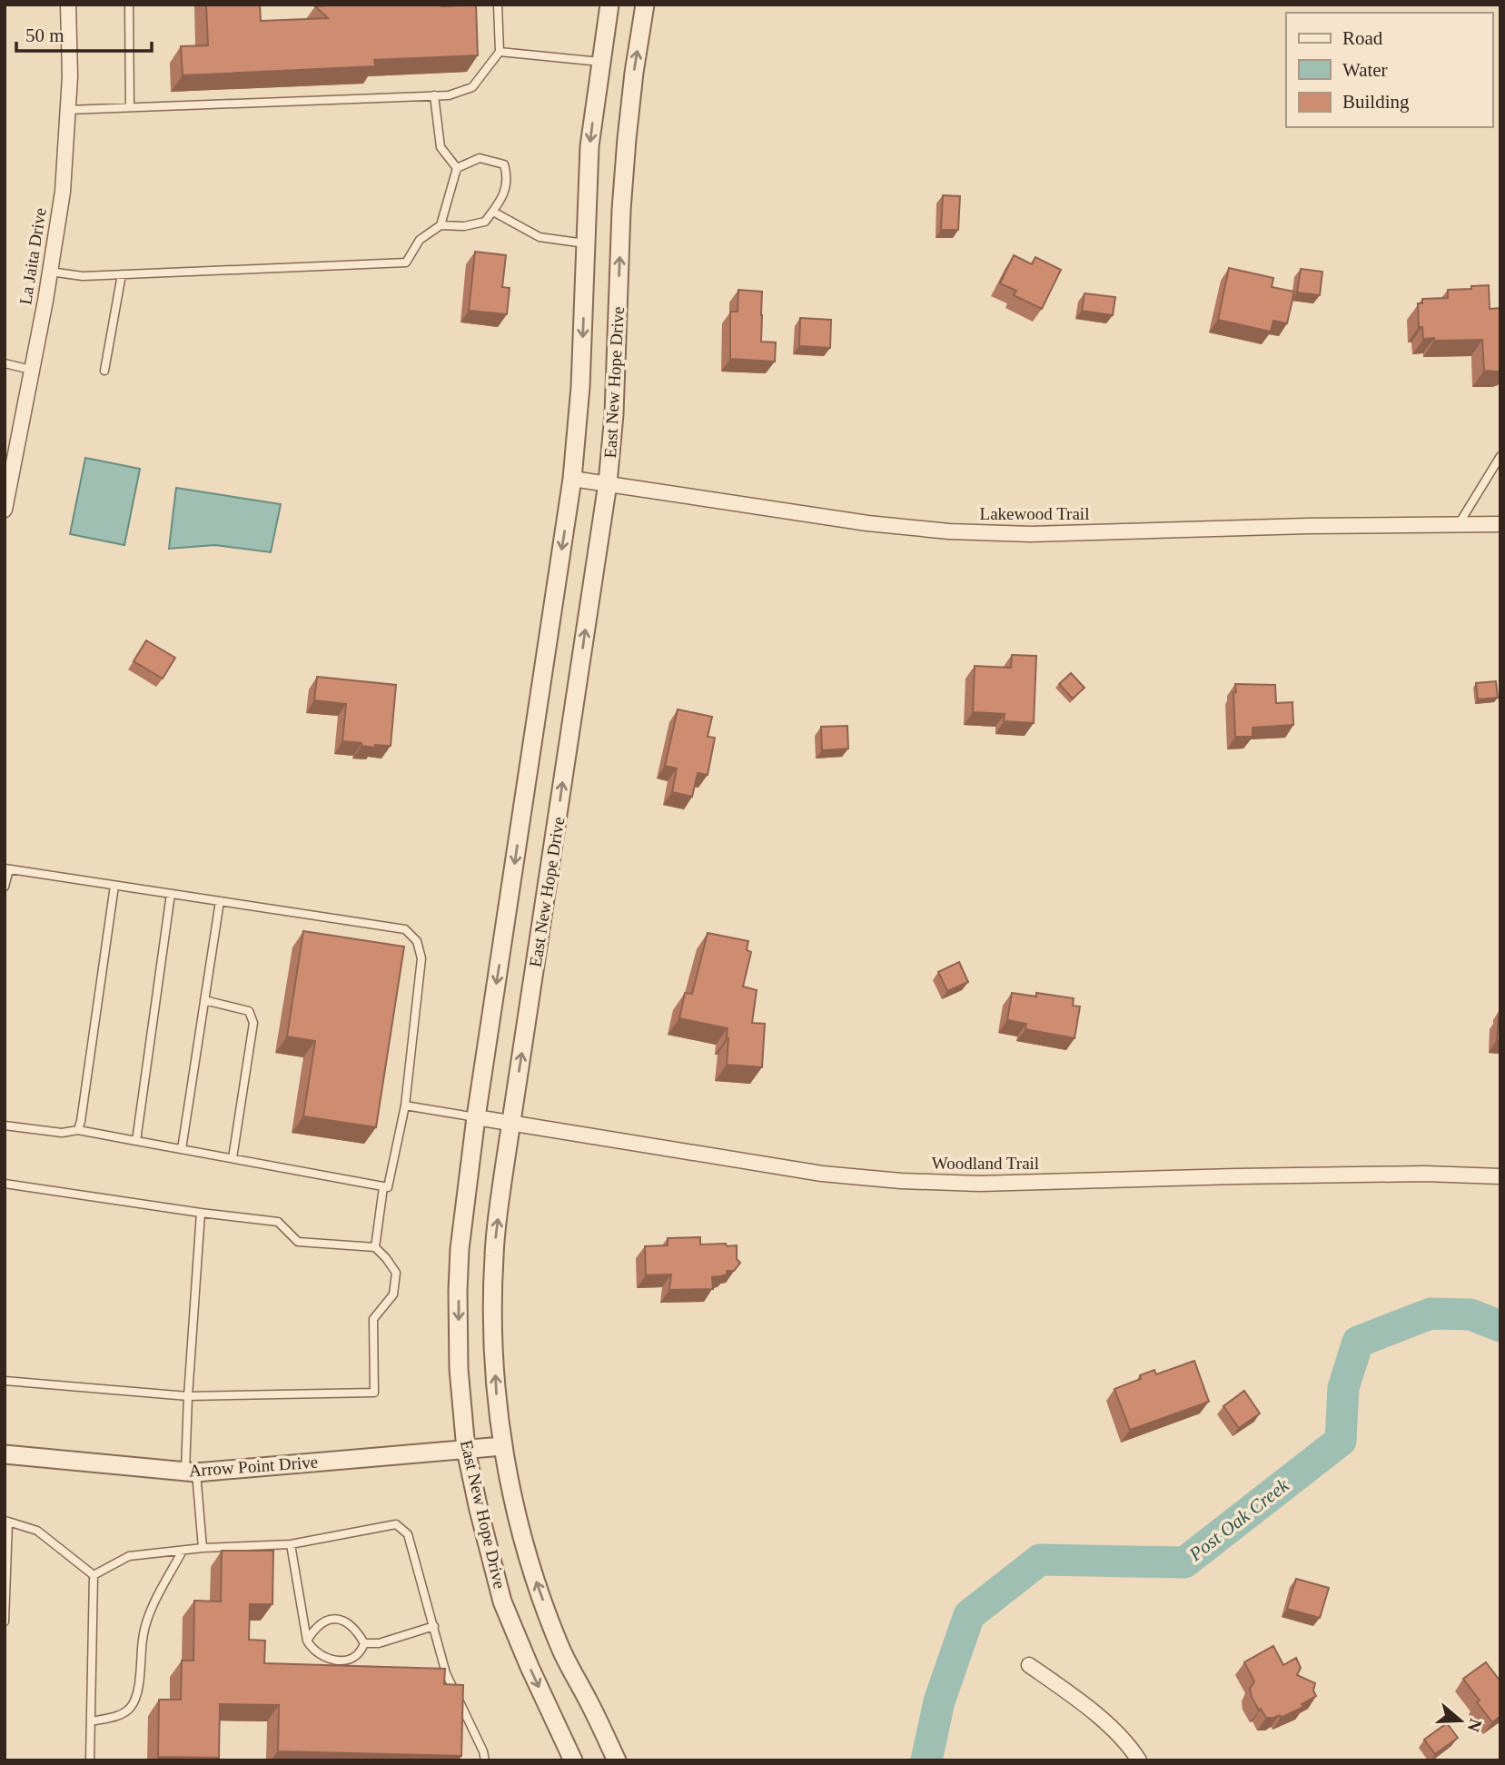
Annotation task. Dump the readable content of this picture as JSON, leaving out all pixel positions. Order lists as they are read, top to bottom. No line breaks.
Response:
{"streets":{"street":["La Jaita Drive","East New Hope Drive","Lakewood Trail","Woodland Trail","Arrow Point Drive"]},"crossings":[["East New Hope Drive","Lakewood Trail"],["East New Hope Drive","Woodland Trail"],["East New Hope Drive","Arrow Point Drive"]],"water":["Post Oak Creek"],"legend":["Road","Water","Building"],"scale_bar":"50 m","north":"right"}
